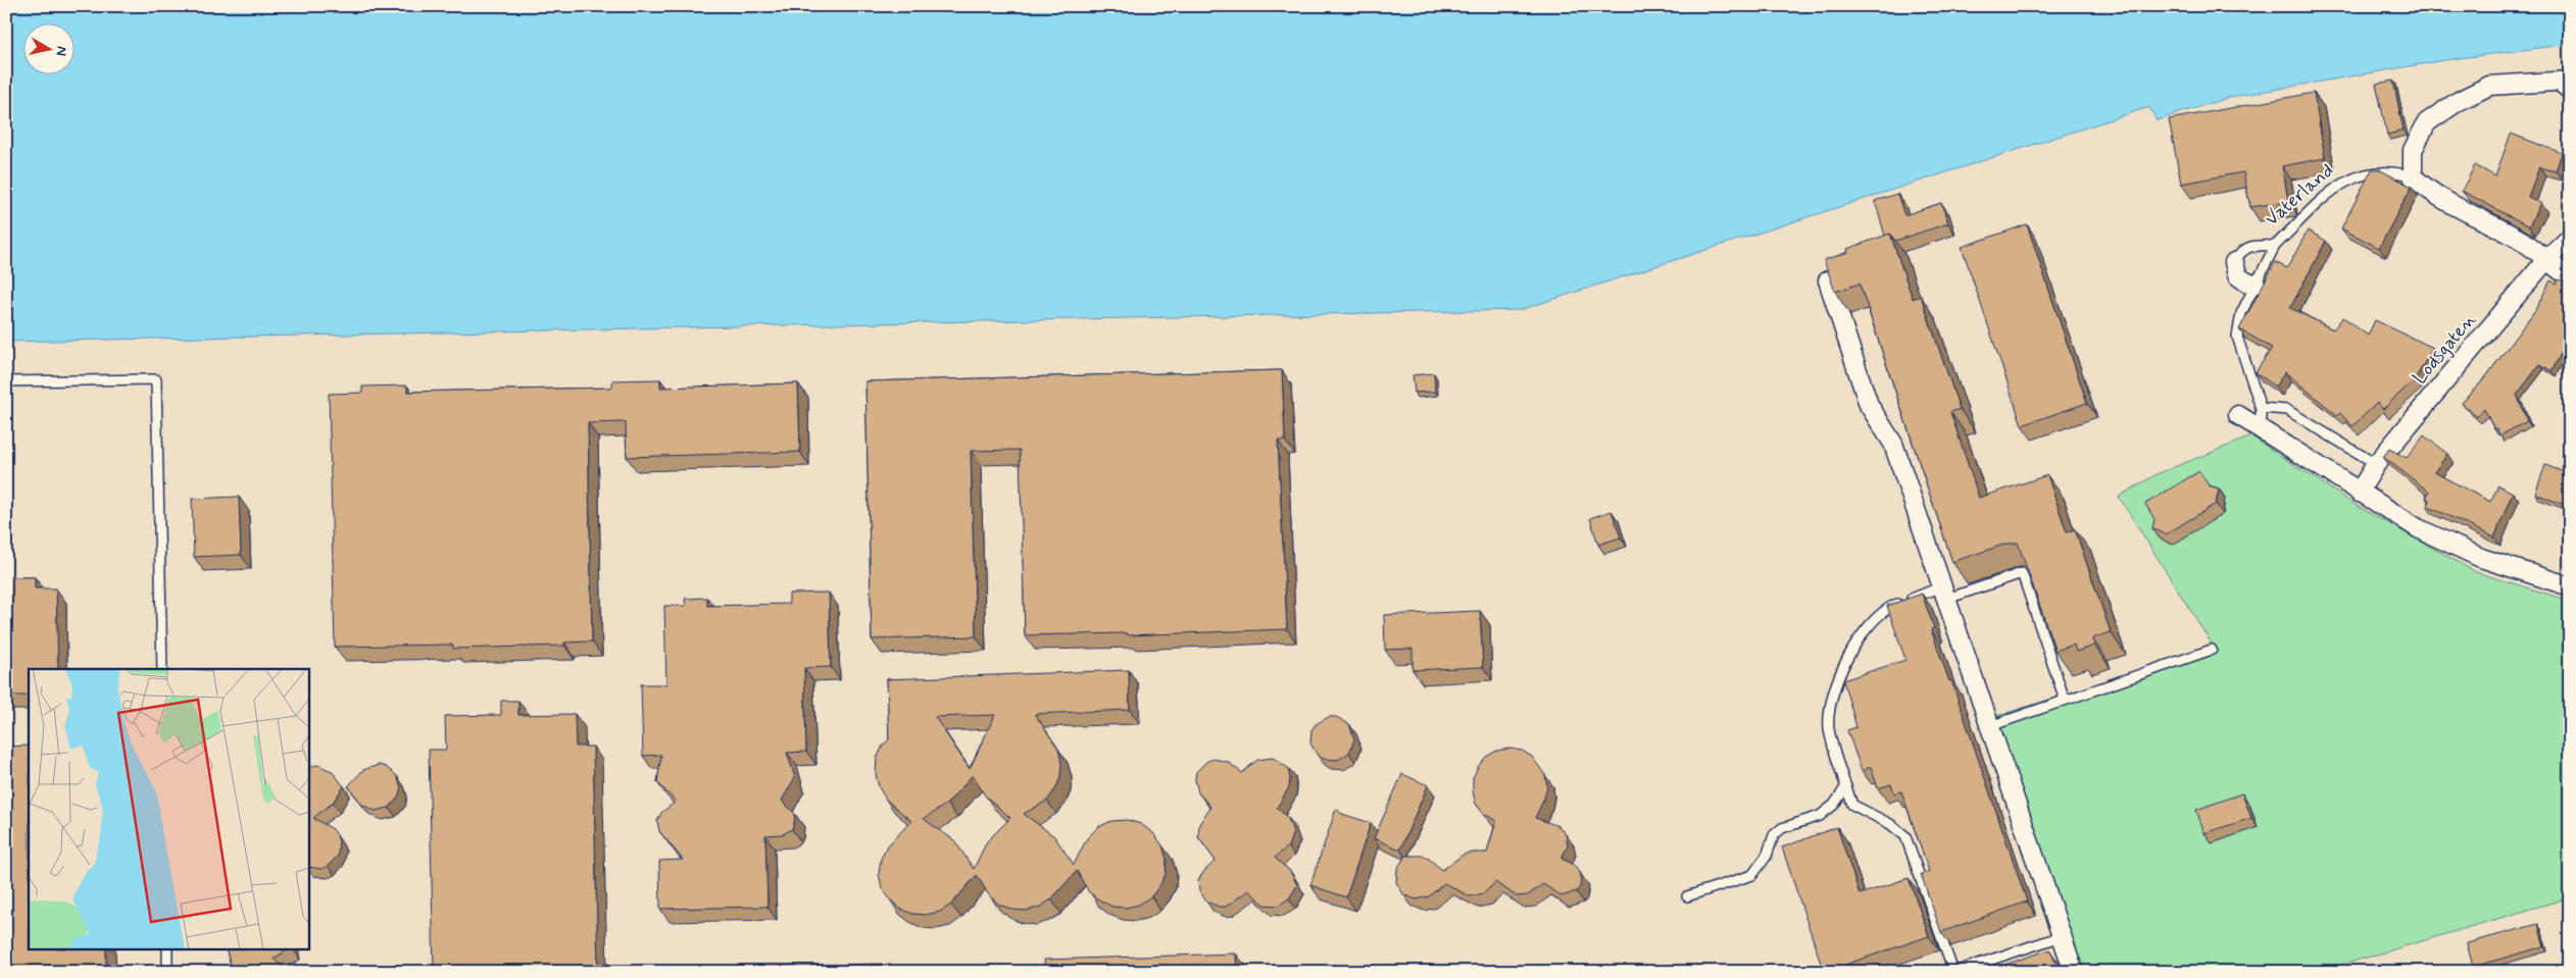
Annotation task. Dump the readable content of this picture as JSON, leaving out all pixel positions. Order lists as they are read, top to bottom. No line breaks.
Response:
{"streets":{"street":["Vaterland","Lodsgaten"]},"north":"right"}
